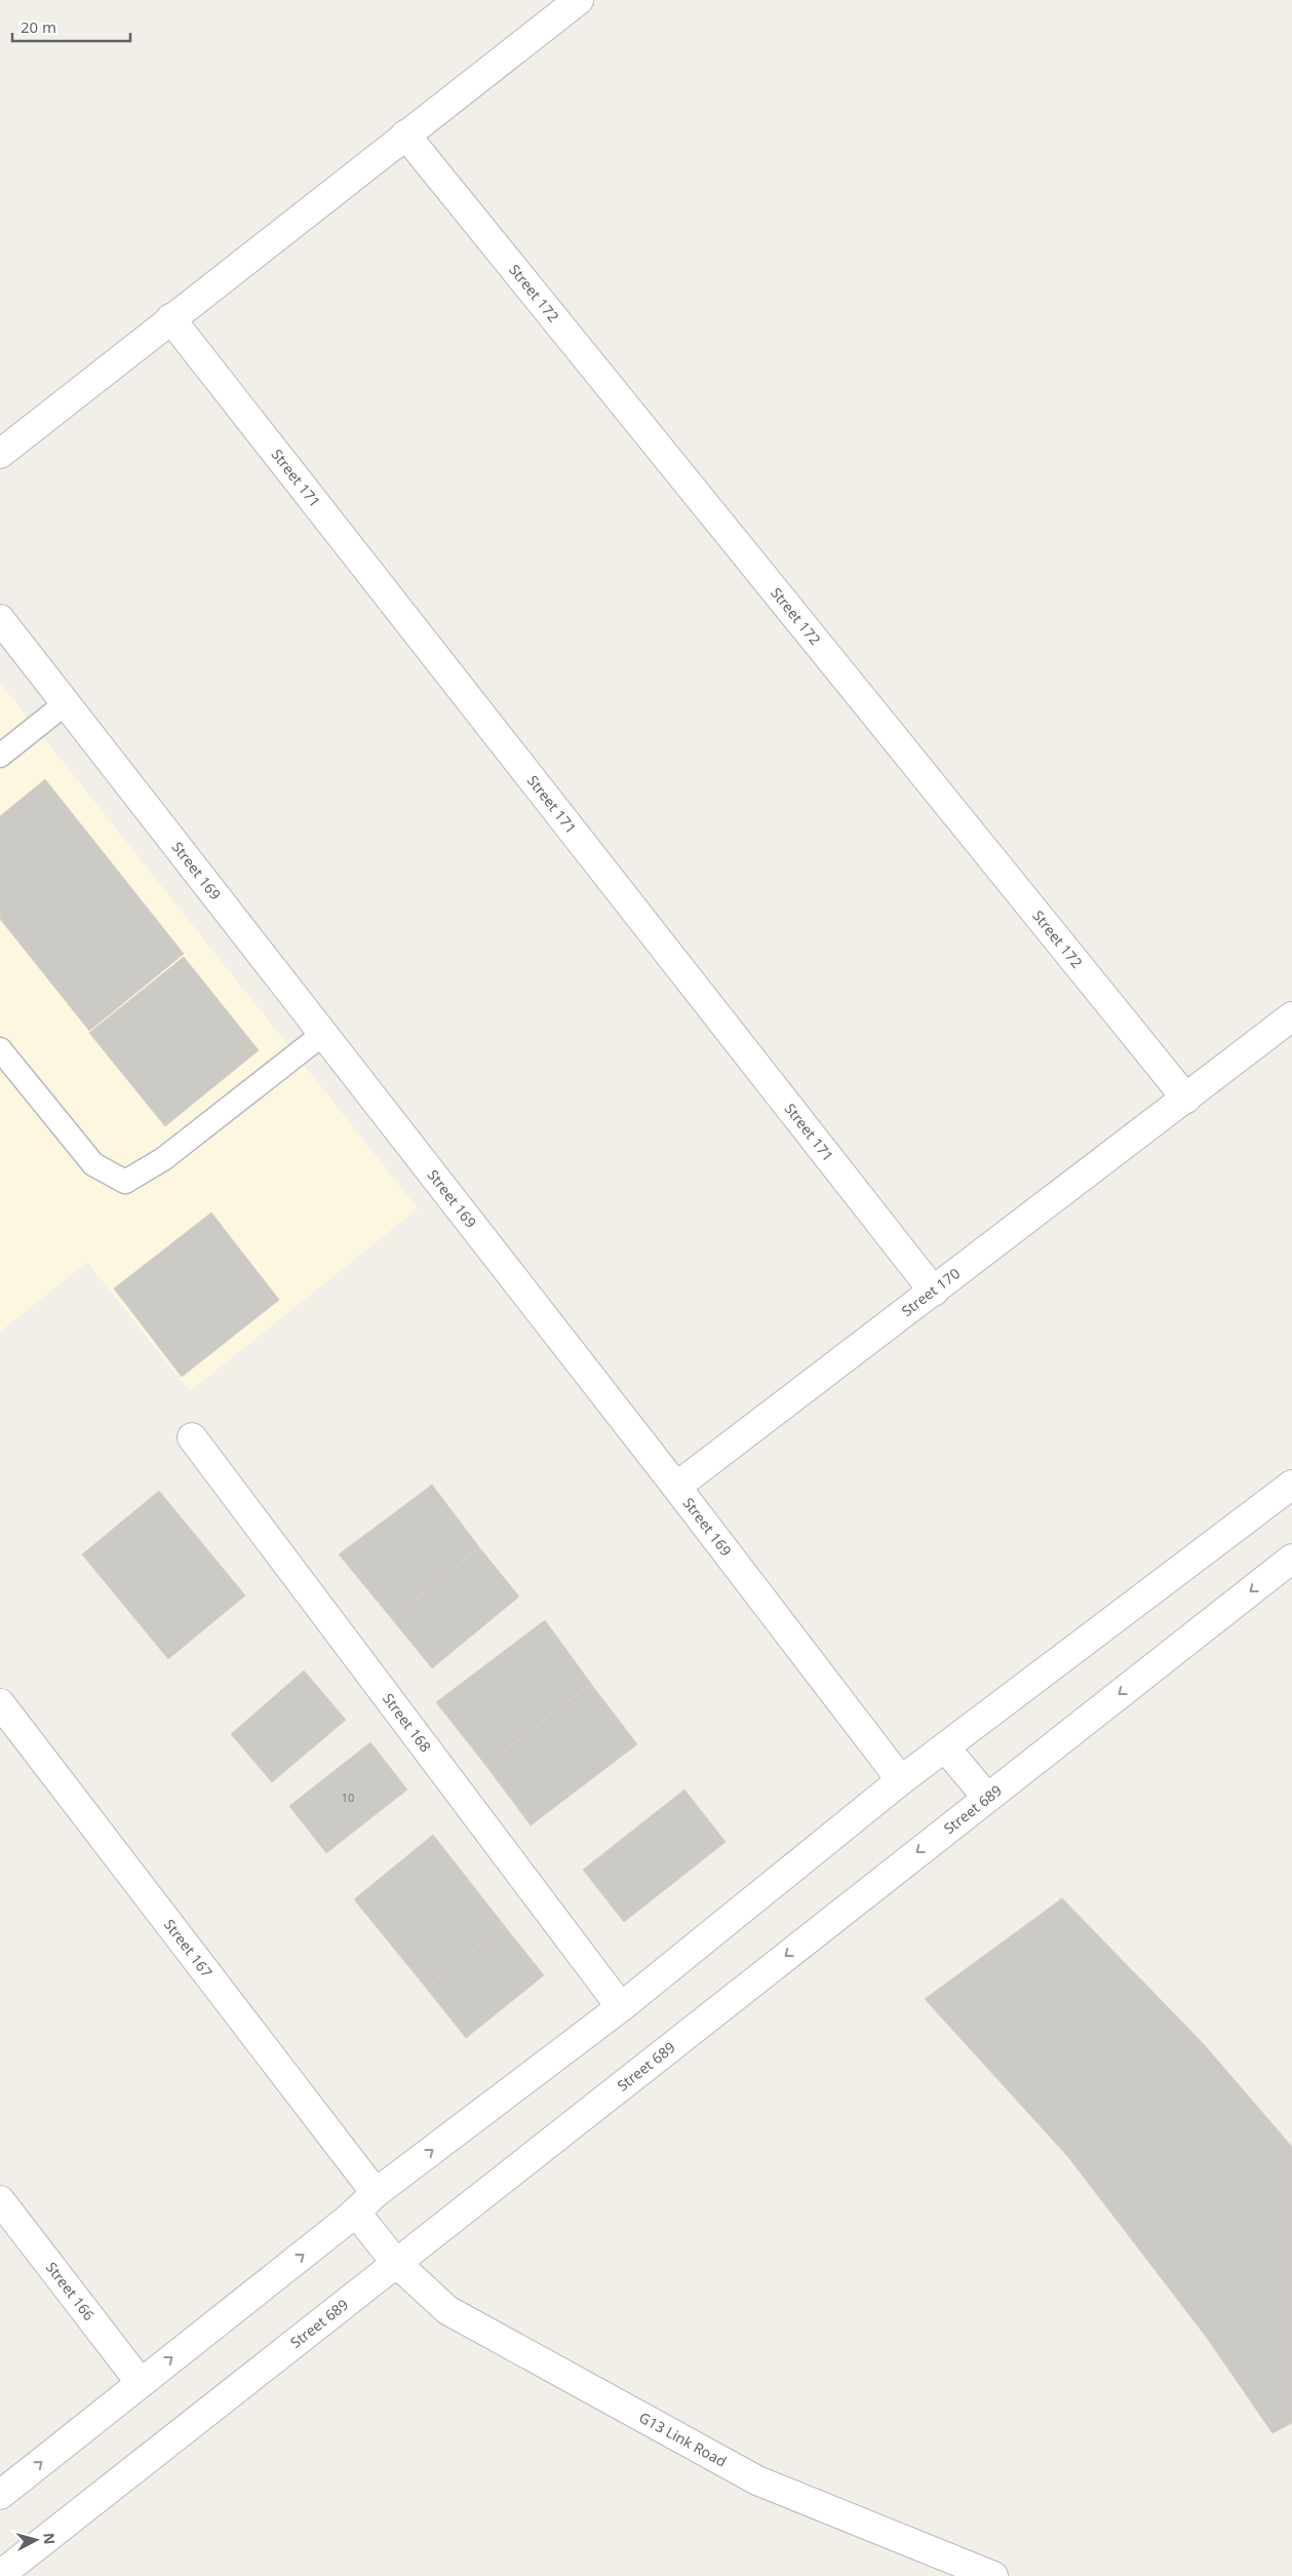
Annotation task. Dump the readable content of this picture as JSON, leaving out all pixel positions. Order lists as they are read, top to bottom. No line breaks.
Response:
{"streets":{"street":["Street 172","Street 171","Street 169","Street 170","Street 168","Street 689","Street 167","Street 166","G13 Link Road"]},"crossings":[["Street 172","Street 170"],["Street 171","Street 170"],["Street 169","Street 170"],["Street 689","G13 Link Road"]],"house_numbers":["10"],"scale_bar":"20 m","north":"right"}
